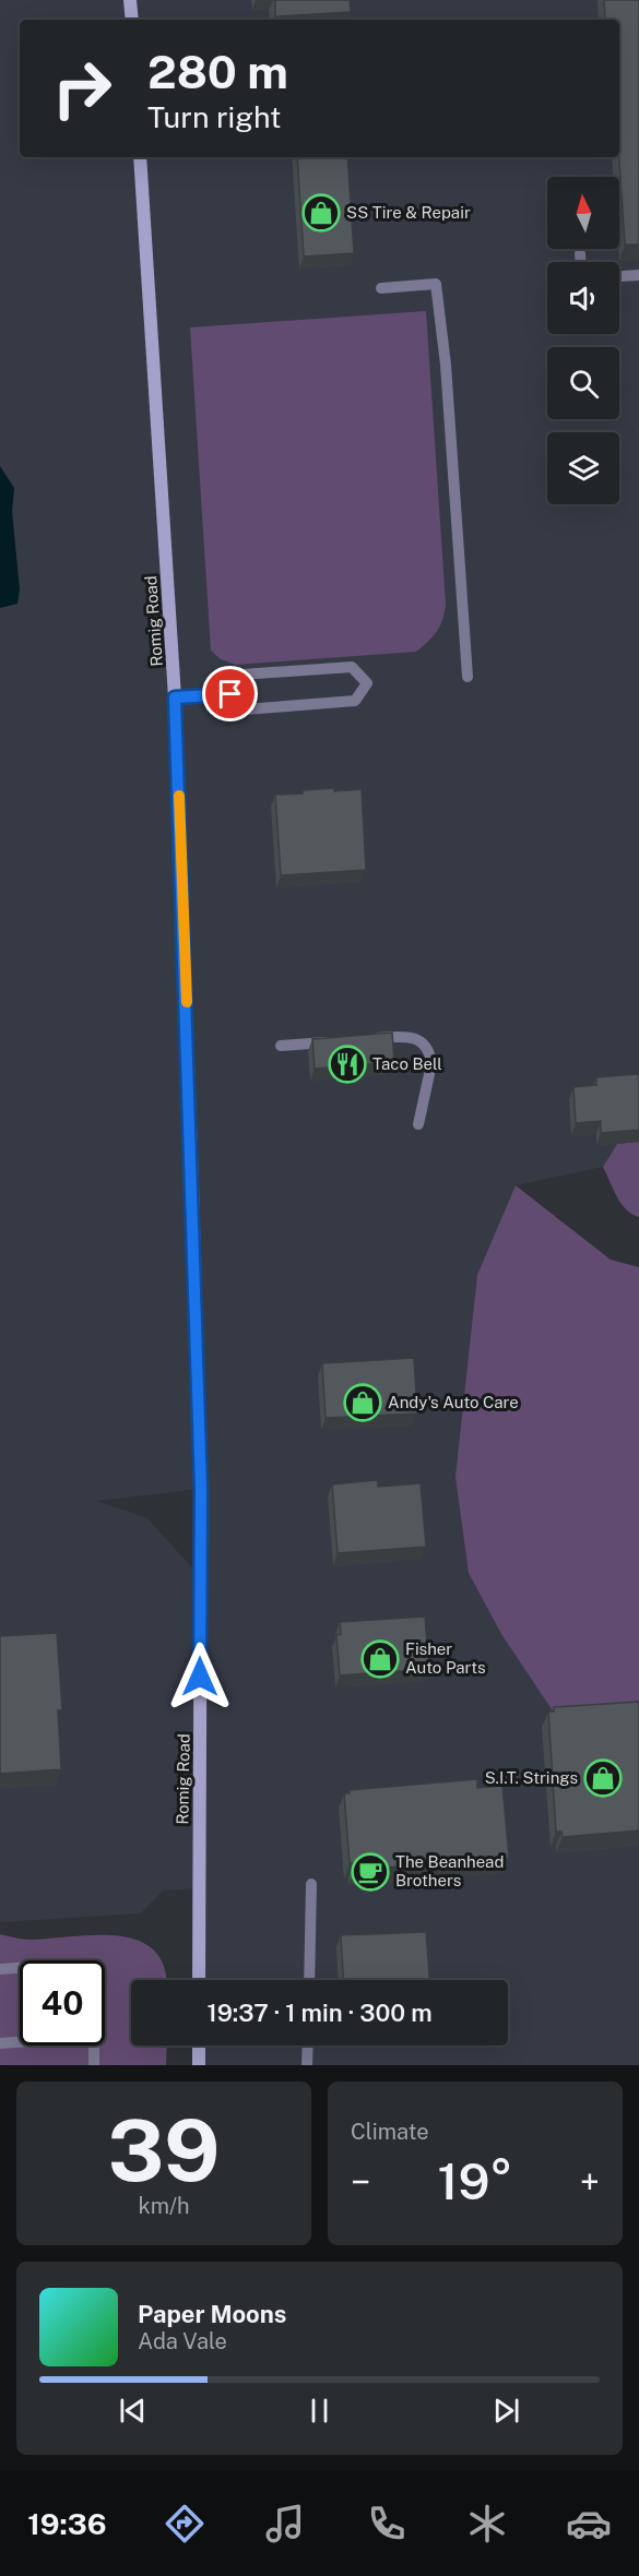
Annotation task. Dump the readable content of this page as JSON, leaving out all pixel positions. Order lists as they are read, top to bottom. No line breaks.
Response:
{"streets":{"street":["Romig Road"]},"places":{"shop":["SS Tire & Repair","Andy's Auto Care","Fisher Auto Parts","S.I.T. Strings"],"restaurant":["Taco Bell"],"cafe":["The Beanhead Brothers"]},"north":"top","page":{"turn":["280 m","Turn right"],"limit":"40","trip":"19:37 · 1 min · 300 m","tile":[["39","km/h"],"Climate"],"heat":["−","19°","+"],"song":["Paper Moons","Ada Vale"],"tabs":"19:36"}}
